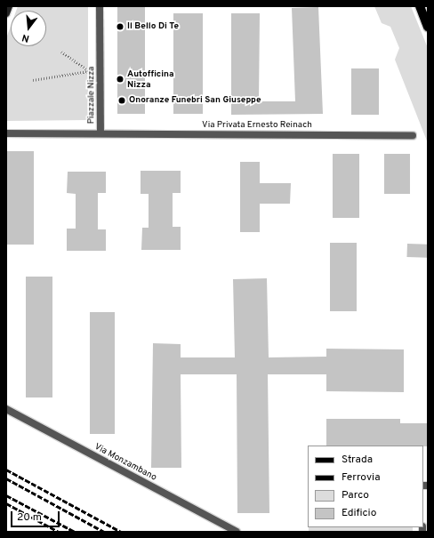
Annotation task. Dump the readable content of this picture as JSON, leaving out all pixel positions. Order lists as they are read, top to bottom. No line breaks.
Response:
{"streets":{"street":["Piazzale Nizza","Via Privata Ernesto Reinach","Via Monzambano"]},"crossings":[["Piazzale Nizza","Via Privata Ernesto Reinach"]],"places":["Il Bello Di Te","Autofficina Nizza","Onoranze Funebri San Giuseppe"],"legend":["Strada","Ferrovia","Parco","Edificio"],"scale_bar":"20 m","north":"bottom"}
